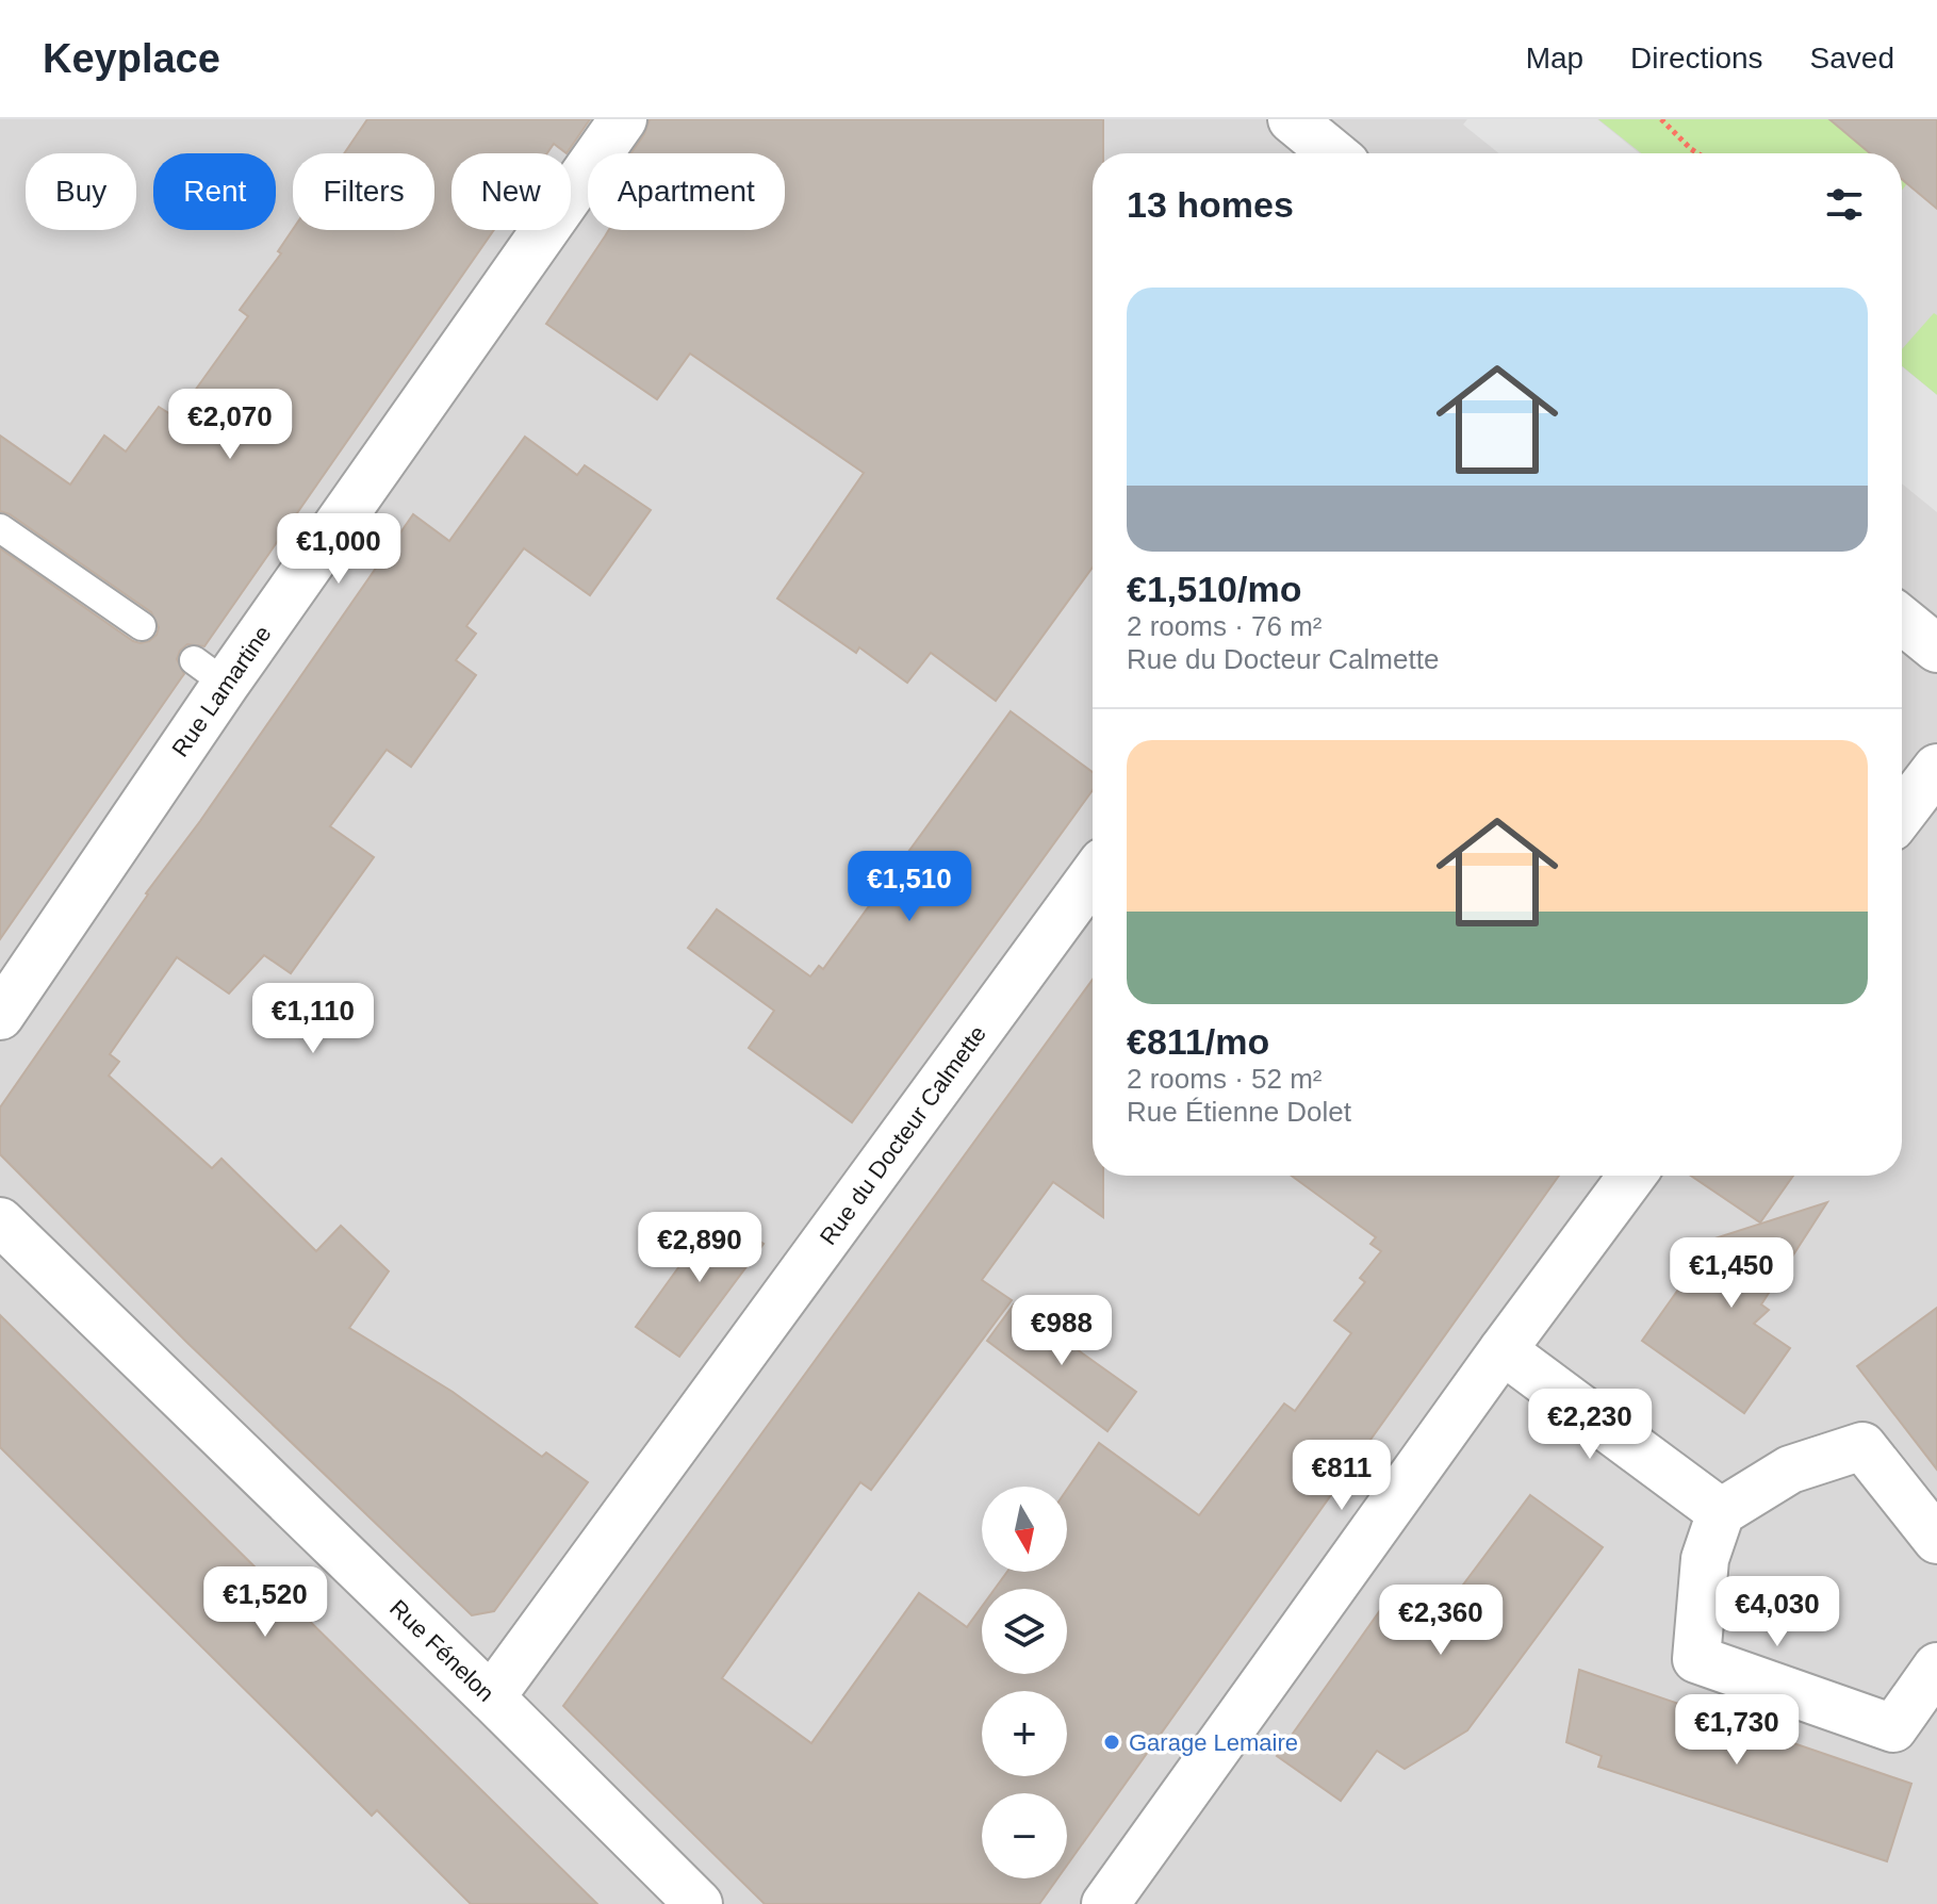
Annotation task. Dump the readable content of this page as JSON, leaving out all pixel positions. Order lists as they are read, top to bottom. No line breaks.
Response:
{"streets":{"street":["Rue Lamartine","Rue du Docteur Calmette","Rue Fénelon"]},"crossings":[["Rue du Docteur Calmette","Rue Fénelon"]],"places":["Garage Lemaire"],"north":"bottom","page":{"header":"Keyplace","nav":["Map","Directions","Saved"],"chip":["Buy","Rent","Filters","New","Apartment"],"heading":"13 homes","list":[{"name":"€1,510/mo","note":"2 rooms · 76 m² · Rue du Docteur Calmette"},{"name":"€811/mo","note":"2 rooms · 52 m² · Rue Étienne Dolet"}],"price":["€2,070","€1,000","€1,510","€1,110","€2,890","€1,450","€988","€2,230","€811","€1,520","€4,030","€2,360","€1,730"],"map_buttons":["+","−"]}}
